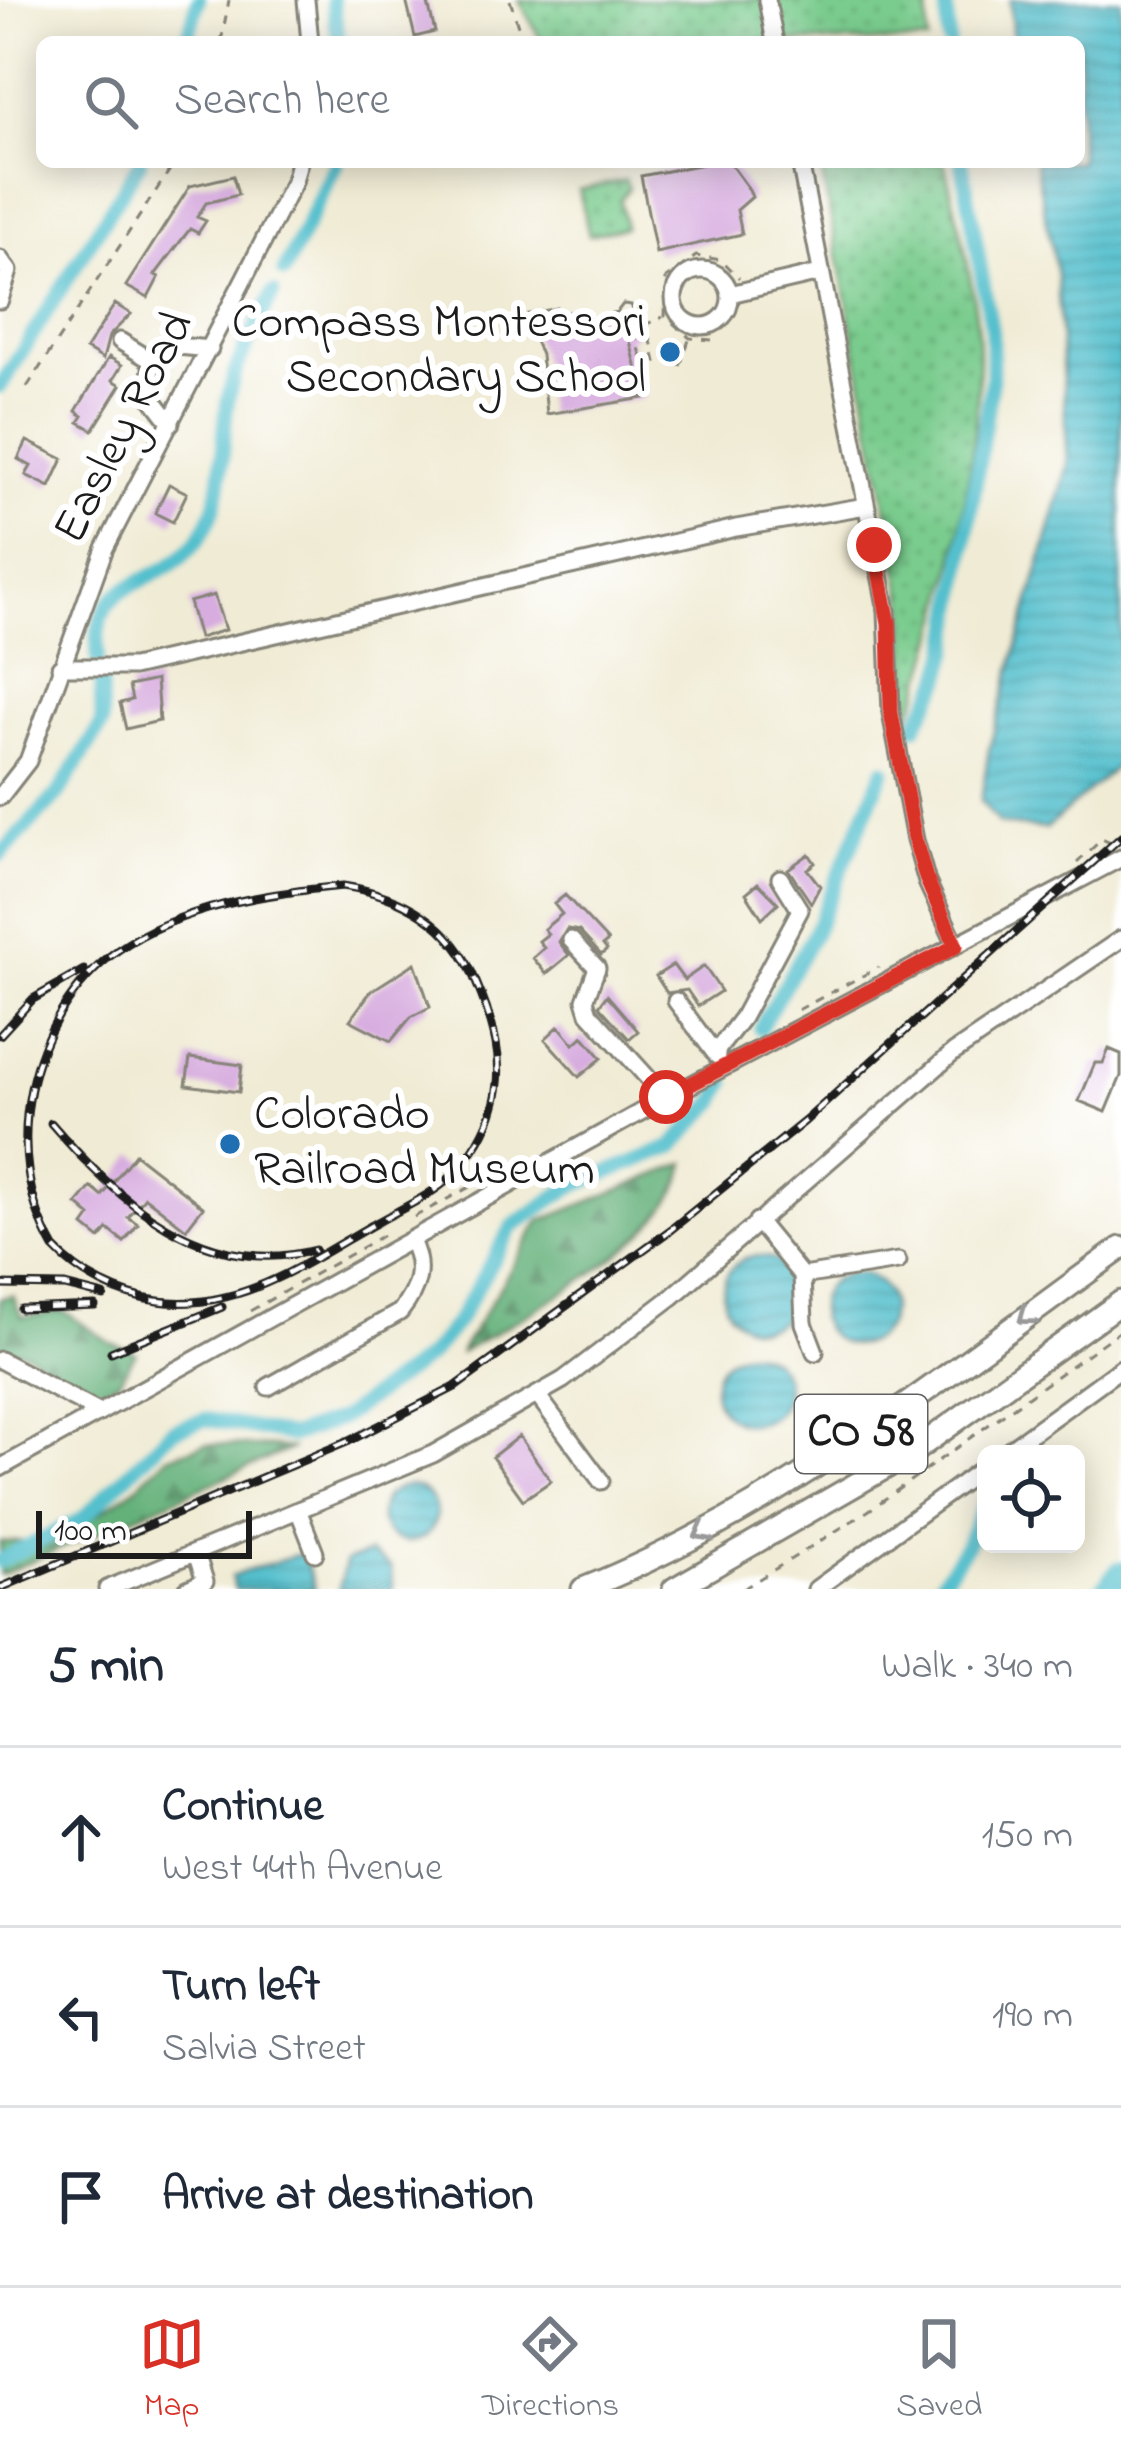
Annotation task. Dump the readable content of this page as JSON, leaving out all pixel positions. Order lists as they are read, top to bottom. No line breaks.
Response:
{"streets":{"highway":["CO 58"],"street":["Easley Road"]},"places":["Compass Montessori Secondary School","Colorado Railroad Museum"],"scale_bar":"100 m","page":{"search":"Search here","scale":"100 m","heading":["5 min","Walk · 340 m"],"list":[["Continue","West 44th Avenue","150 m"],["Turn left","Salvia Street","190 m"],"Arrive at destination"],"nav":["Map","Directions","Saved"]}}
